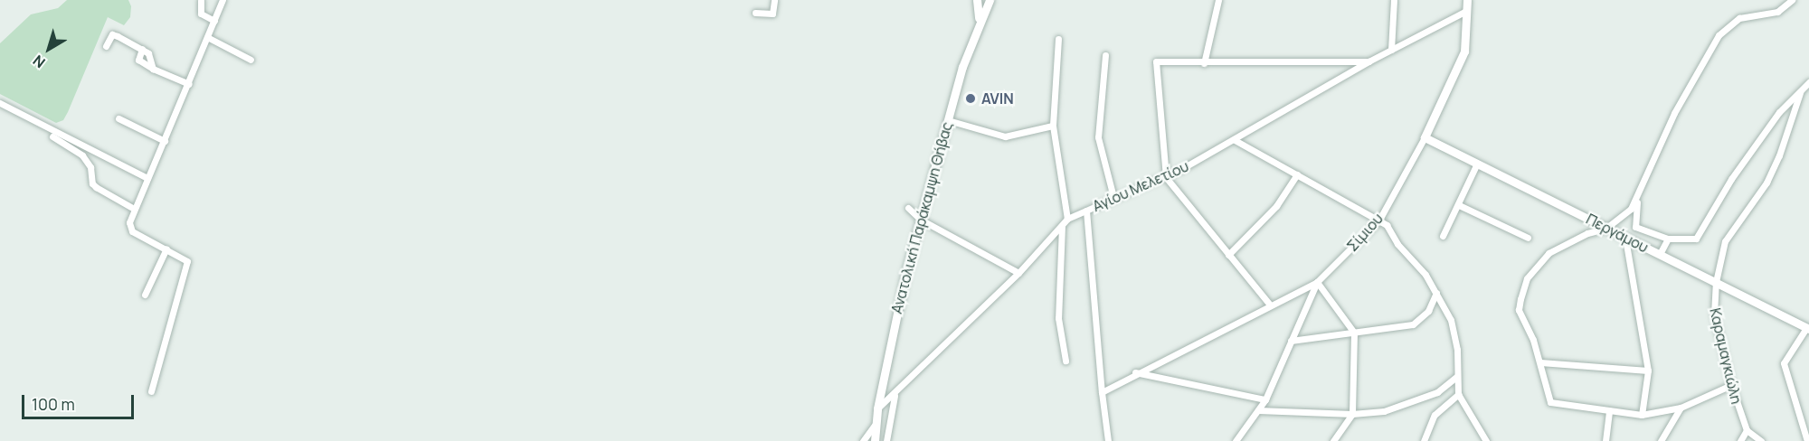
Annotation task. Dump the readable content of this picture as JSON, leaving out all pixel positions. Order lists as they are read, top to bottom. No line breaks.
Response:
{"streets":{"street":["Αγίου Μελετίου","Ανατολική Παράκαμψη Θήβας","Σίμιου","Περγάμου","Καραμαγκιώλη"]},"crossings":[["Αγίου Μελετίου","Ανατολική Παράκαμψη Θήβας"],["Αγίου Μελετίου","Σίμιου"],["Σίμιου","Περγάμου"],["Περγάμου","Καραμαγκιώλη"]],"places":["AVIN"],"scale_bar":"100 m","north":"bottom left"}
